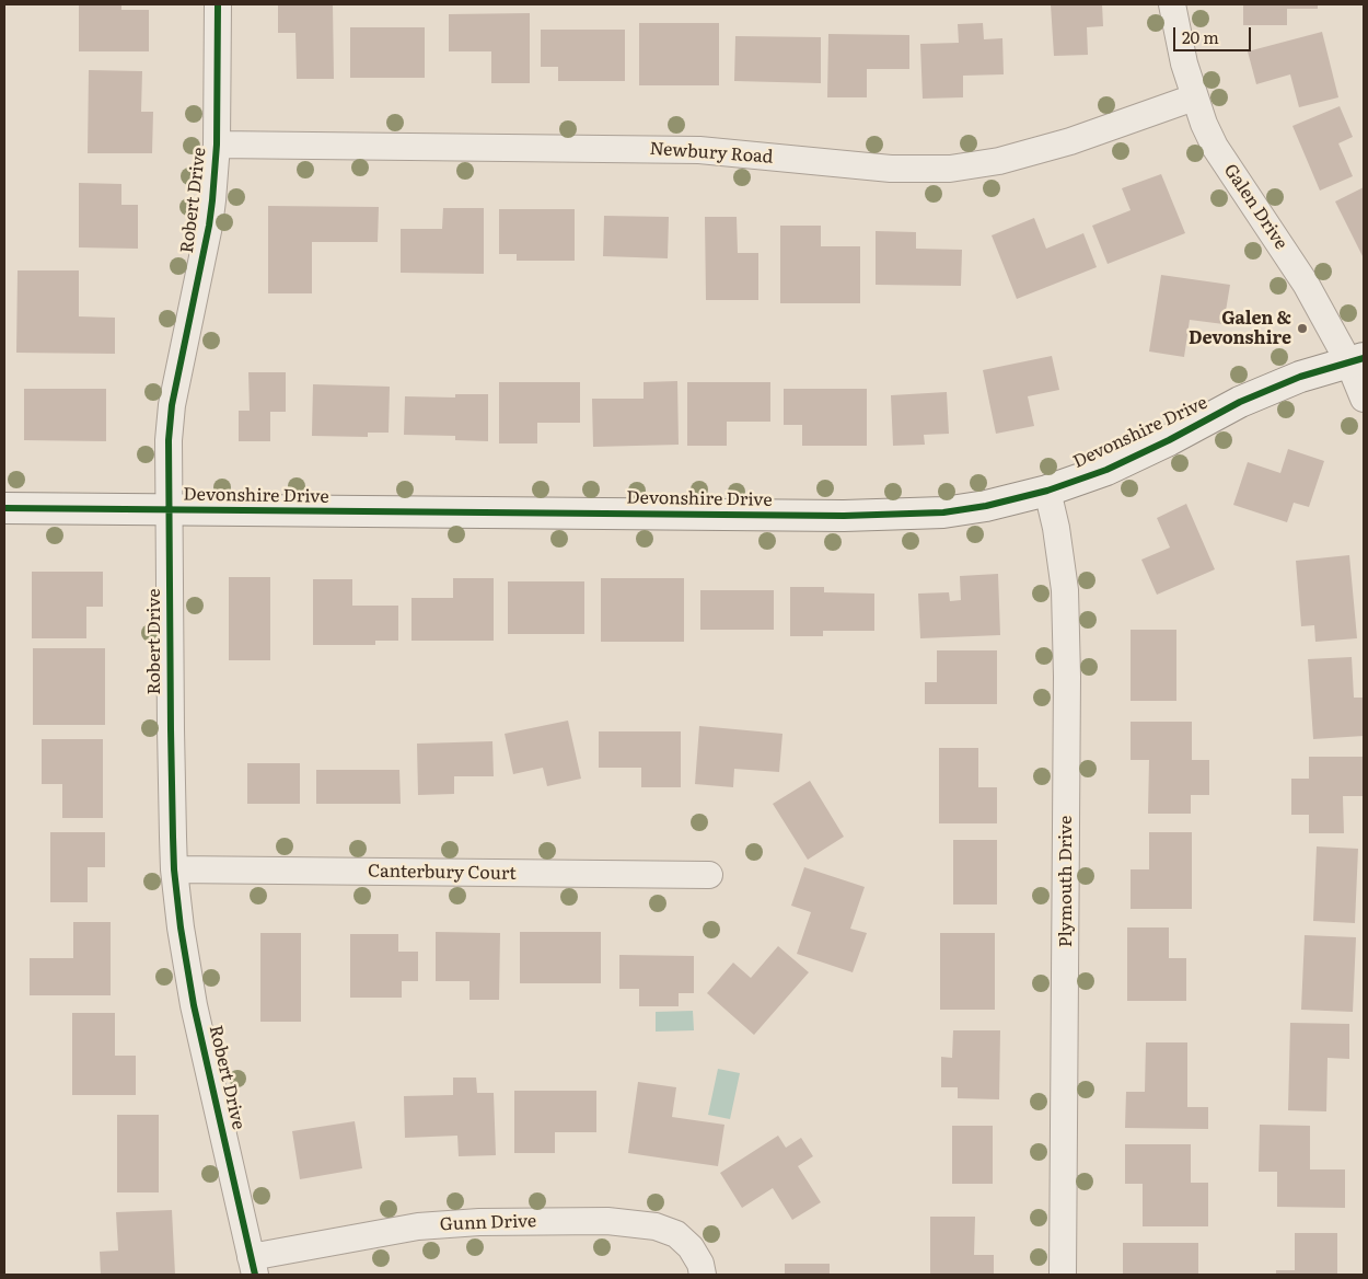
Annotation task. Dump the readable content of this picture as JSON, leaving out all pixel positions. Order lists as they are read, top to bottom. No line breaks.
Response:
{"streets":{"street":["Newbury Road","Robert Drive","Galen Drive","Devonshire Drive","Canterbury Court","Plymouth Drive","Gunn Drive"]},"crossings":[["Newbury Road","Robert Drive"],["Newbury Road","Galen Drive"],["Robert Drive","Devonshire Drive"],["Robert Drive","Canterbury Court"],["Robert Drive","Gunn Drive"],["Galen Drive","Devonshire Drive"],["Devonshire Drive","Plymouth Drive"]],"places":["Galen & Devonshire"],"scale_bar":"20 m"}
